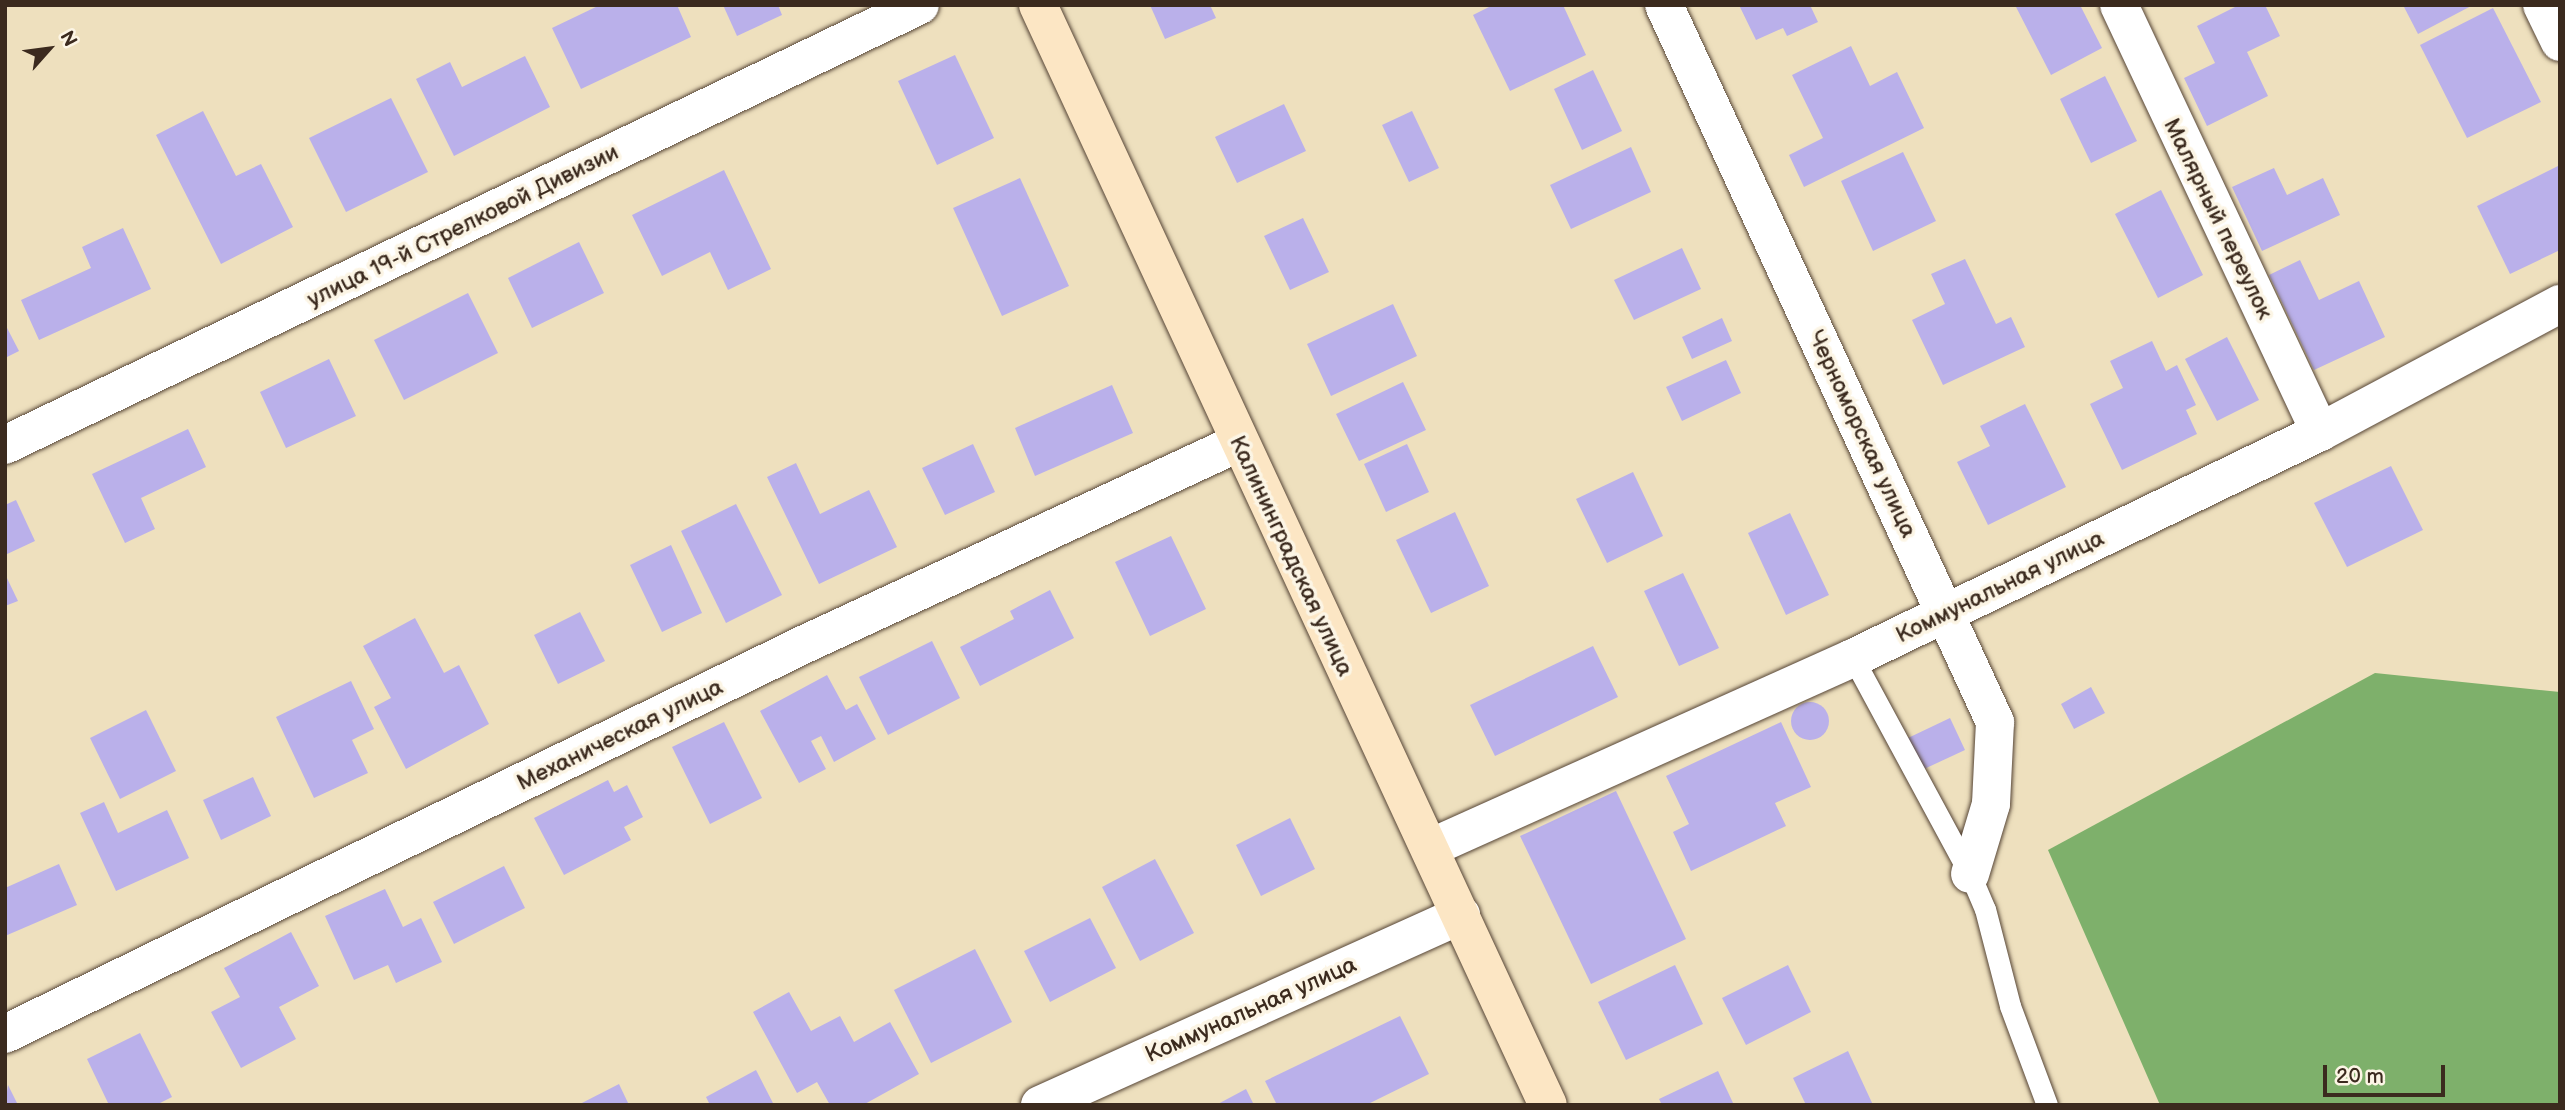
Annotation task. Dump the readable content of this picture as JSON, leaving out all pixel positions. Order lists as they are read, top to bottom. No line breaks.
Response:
{"streets":{"main road":["Калининградская улица"],"street":["Малярный переулок","улица 19-й Стрелковой Дивизии","Черноморская улица","Коммунальная улица","Механическая улица"]},"crossings":[["Малярный переулок","Коммунальная улица"],["Черноморская улица","Коммунальная улица"],["Калининградская улица","Коммунальная улица"],["Калининградская улица","Механическая улица"]],"scale_bar":"20 m","north":"top right"}
